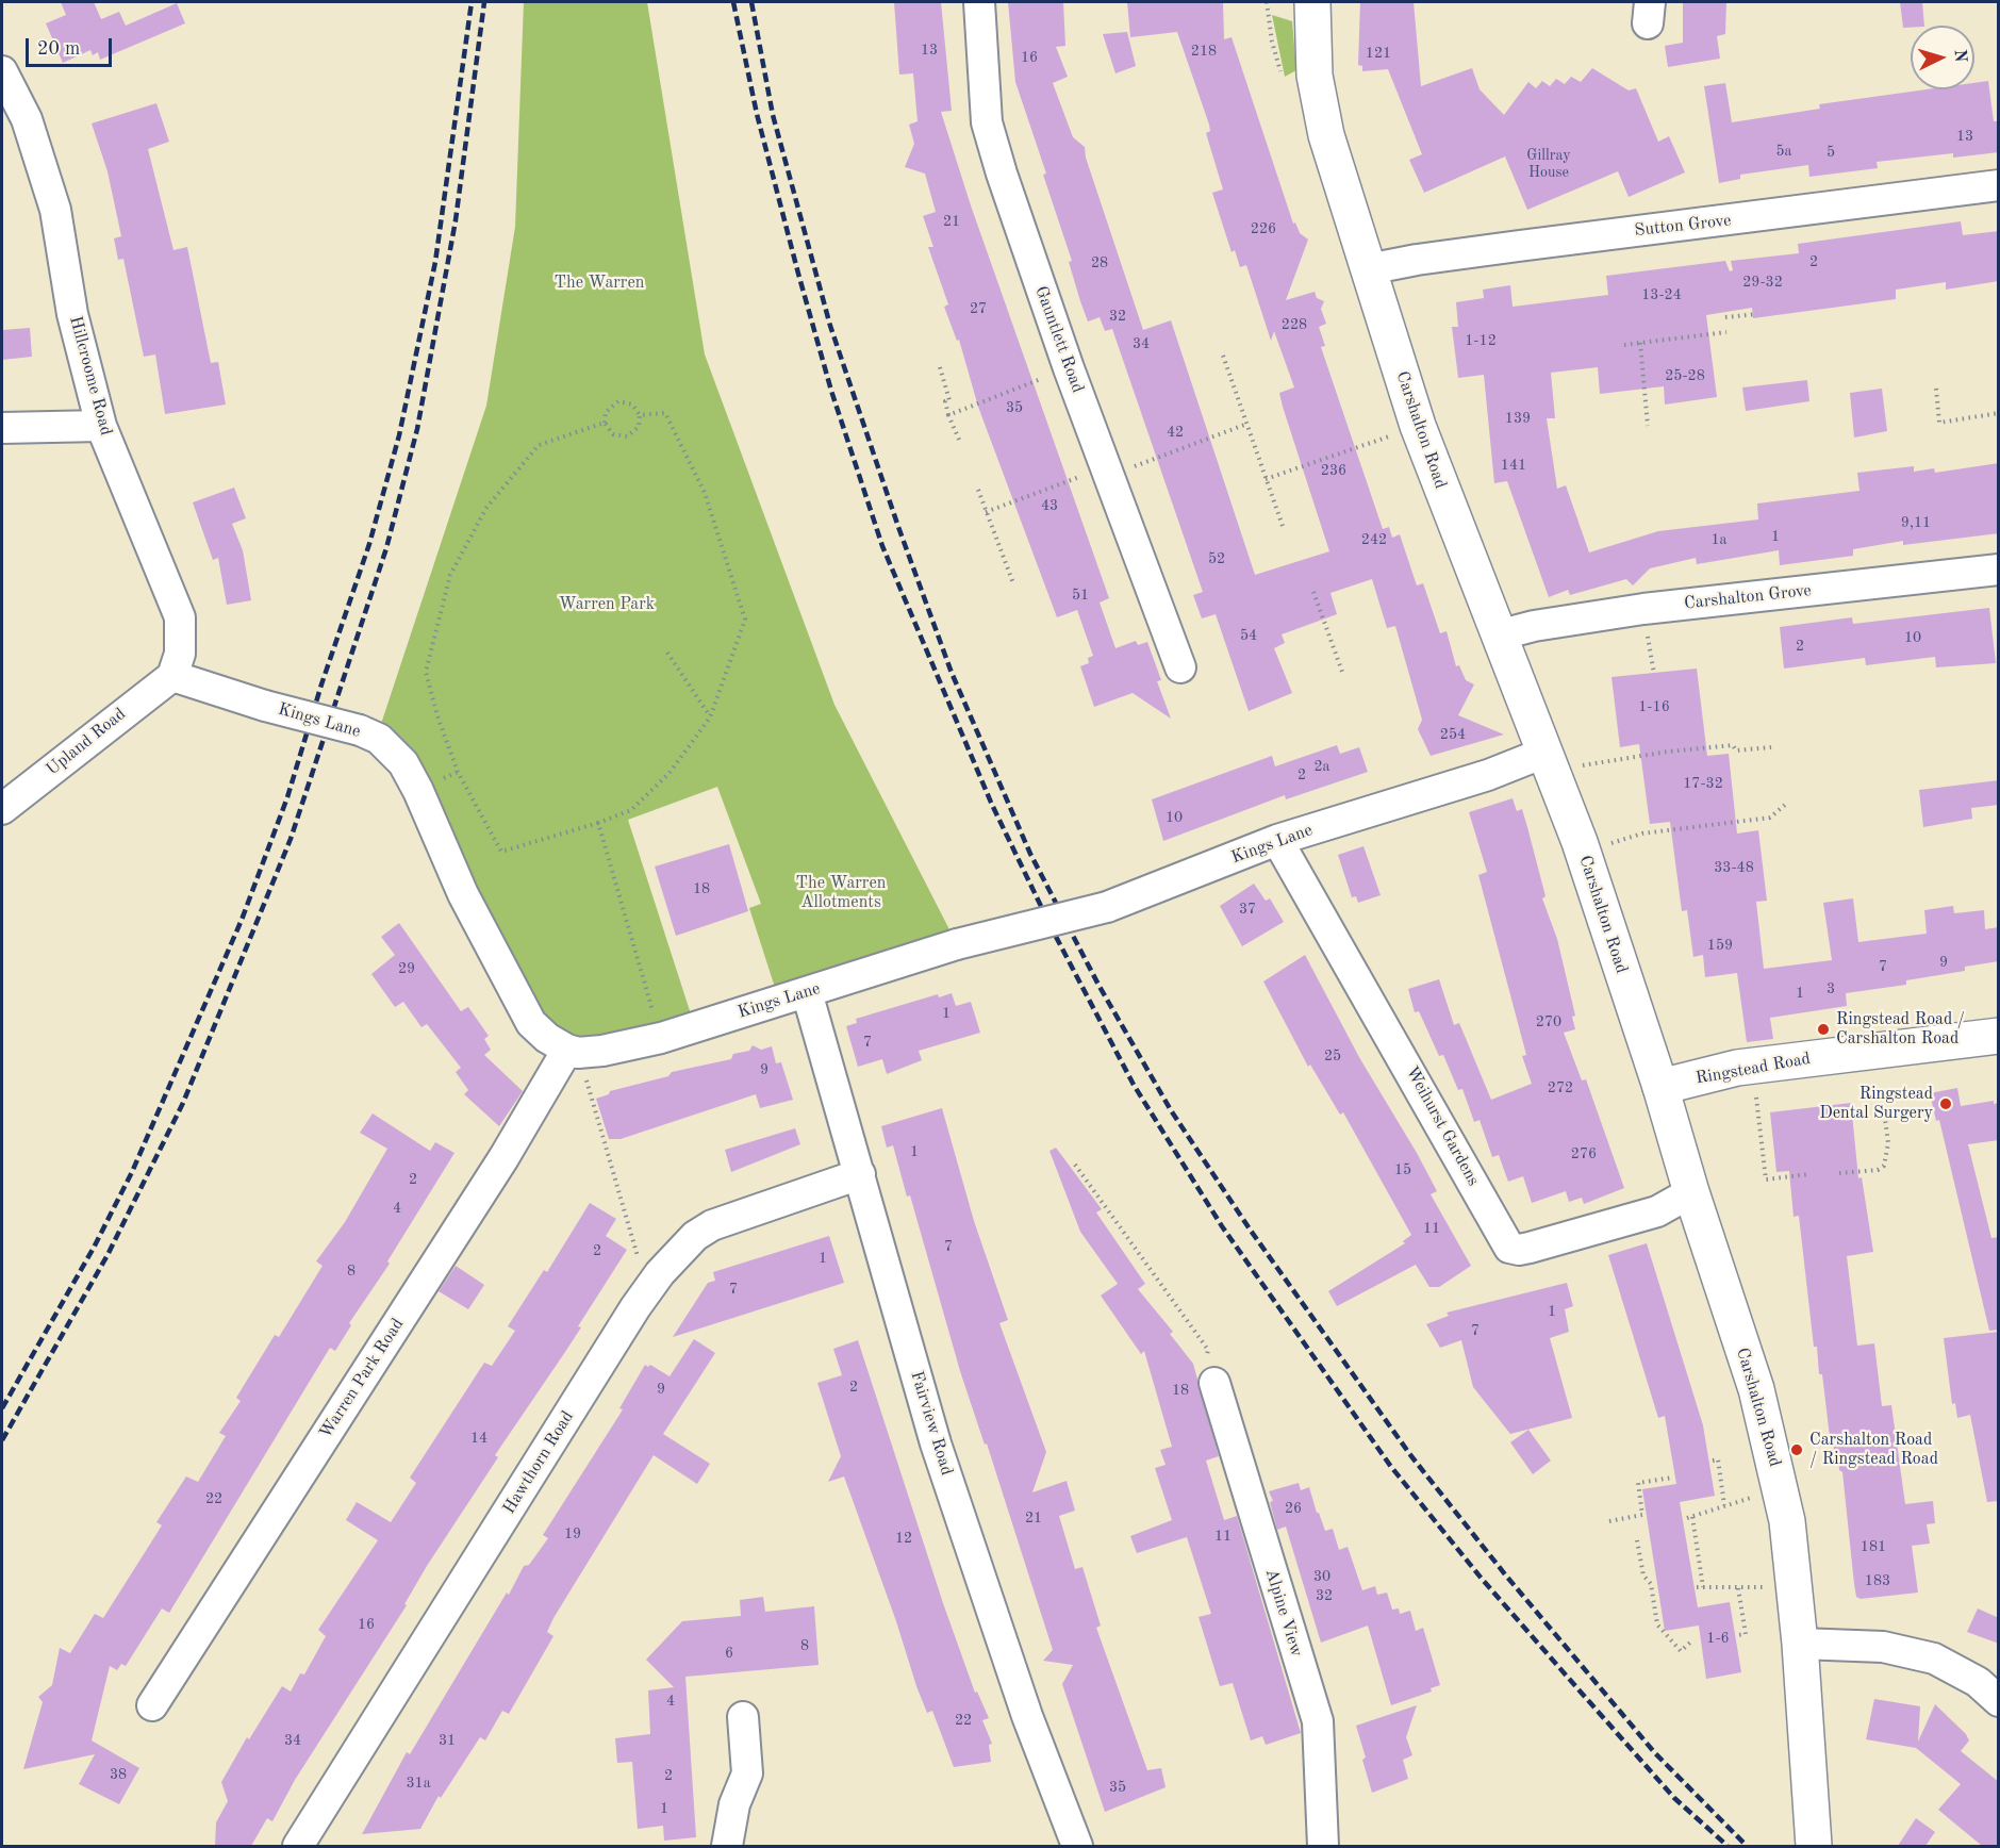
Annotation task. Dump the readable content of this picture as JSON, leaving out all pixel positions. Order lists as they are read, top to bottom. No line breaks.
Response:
{"streets":{"main road":["Carshalton Road","Ringstead Road"],"street":["Sutton Grove","Gauntlett Road","Hillcroome Road","Carshalton Grove","Kings Lane","Upland Road","Weihurst Gardens","Warren Park Road","Fairview Road","Hawthorn Road","Alpine View"]},"crossings":[["Sutton Grove","Carshalton Road"],["Hillcroome Road","Kings Lane"],["Hillcroome Road","Upland Road"],["Carshalton Road","Carshalton Grove"],["Carshalton Road","Kings Lane"],["Carshalton Road","Ringstead Road"],["Carshalton Road","Weihurst Gardens"],["Kings Lane","Upland Road"],["Kings Lane","Weihurst Gardens"],["Kings Lane","Warren Park Road"],["Kings Lane","Fairview Road"],["Fairview Road","Hawthorn Road"]],"parks":["The Warren","Warren Park","The Warren Allotments"],"places":["Ringstead Road / Carshalton Road","Ringstead Dental Surgery","Carshalton Road / Ringstead Road"],"house_numbers":["13","218","121","16","13","5a","5","Gillray House","21","226","2","28","29-32","13-24","27","32","228","1-12","34","25-28","35","139","42","141","236","43","9,11","1","242","1a","52","51","54","10","2","1-16","254","2a","2","17-32","10","33-48","18","37","159","9","7","29","3","1","1","270","7","25","9","272","1","276","15","2","4","11","7","2","1","8","7","1","7","2","9","18","14","22","26","21","19","11","12","181","30","183","32","16","1-6","8","6","4","22","34","31","38","2","31a","35","1"],"scale_bar":"20 m","north":"right"}
